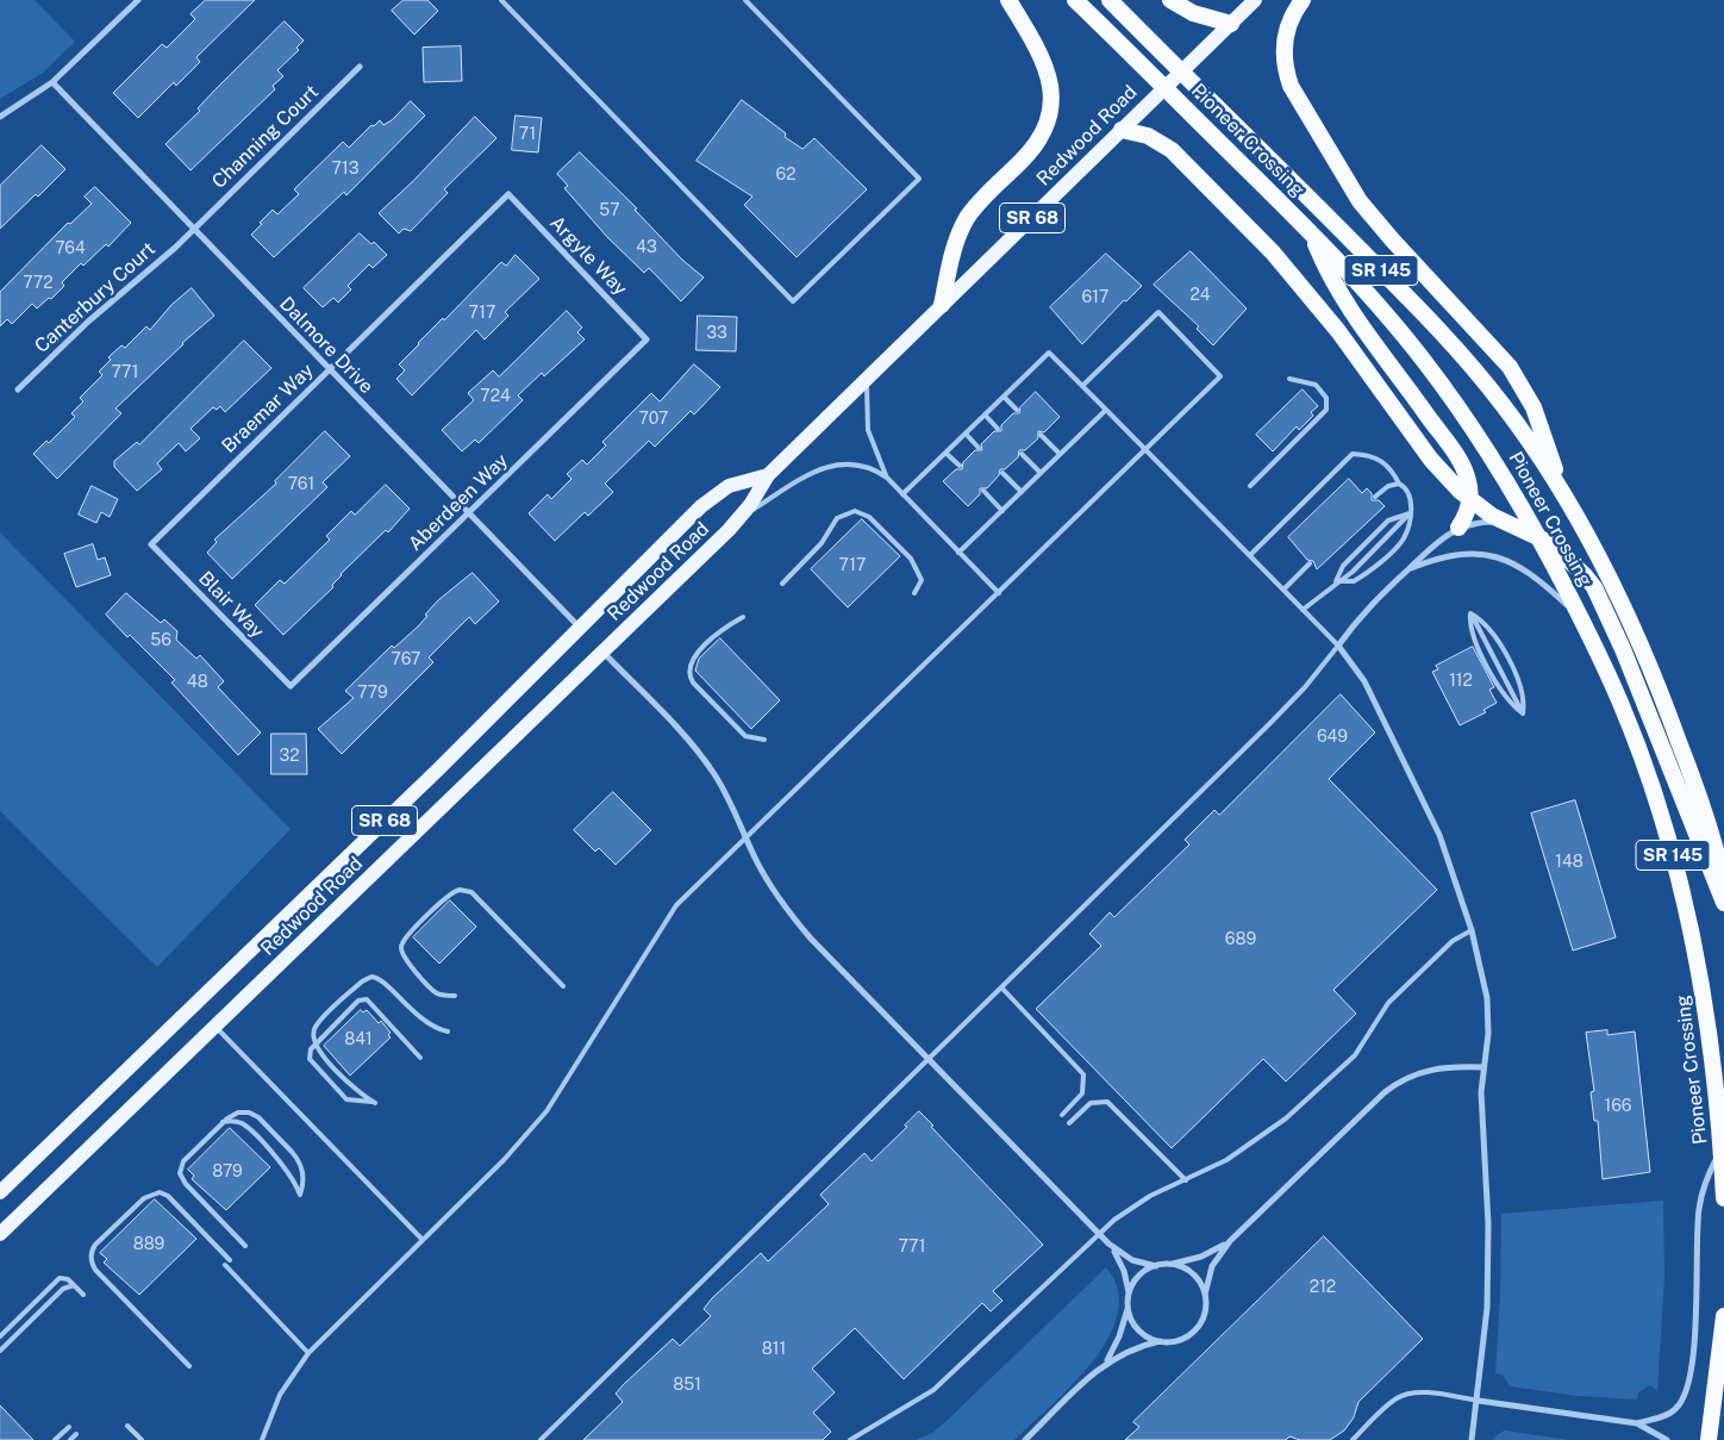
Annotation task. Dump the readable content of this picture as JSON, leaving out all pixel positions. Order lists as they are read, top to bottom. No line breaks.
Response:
{"streets":{"highway":["Pioneer Crossing","SR 145"],"main road":["Redwood Road","SR 68"],"street":["Channing Court","Argyle Way","Canterbury Court","Dalmore Drive","Braemar Way","Aberdeen Way","Blair Way"]},"crossings":[["Redwood Road","Pioneer Crossing"],["Redwood Road","Dalmore Drive"],["Channing Court","Canterbury Court"],["Channing Court","Dalmore Drive"],["Argyle Way","Braemar Way"],["Argyle Way","Aberdeen Way"],["Canterbury Court","Dalmore Drive"],["Dalmore Drive","Braemar Way"],["Dalmore Drive","Aberdeen Way"],["Braemar Way","Blair Way"],["Aberdeen Way","Blair Way"]],"house_numbers":["71","713","62","57","43","764","772","24","617","717","33","771","724","707","761","717","56","767","112","48","779","649","32","148","689","841","166","879","889","771","212","811","851"]}
